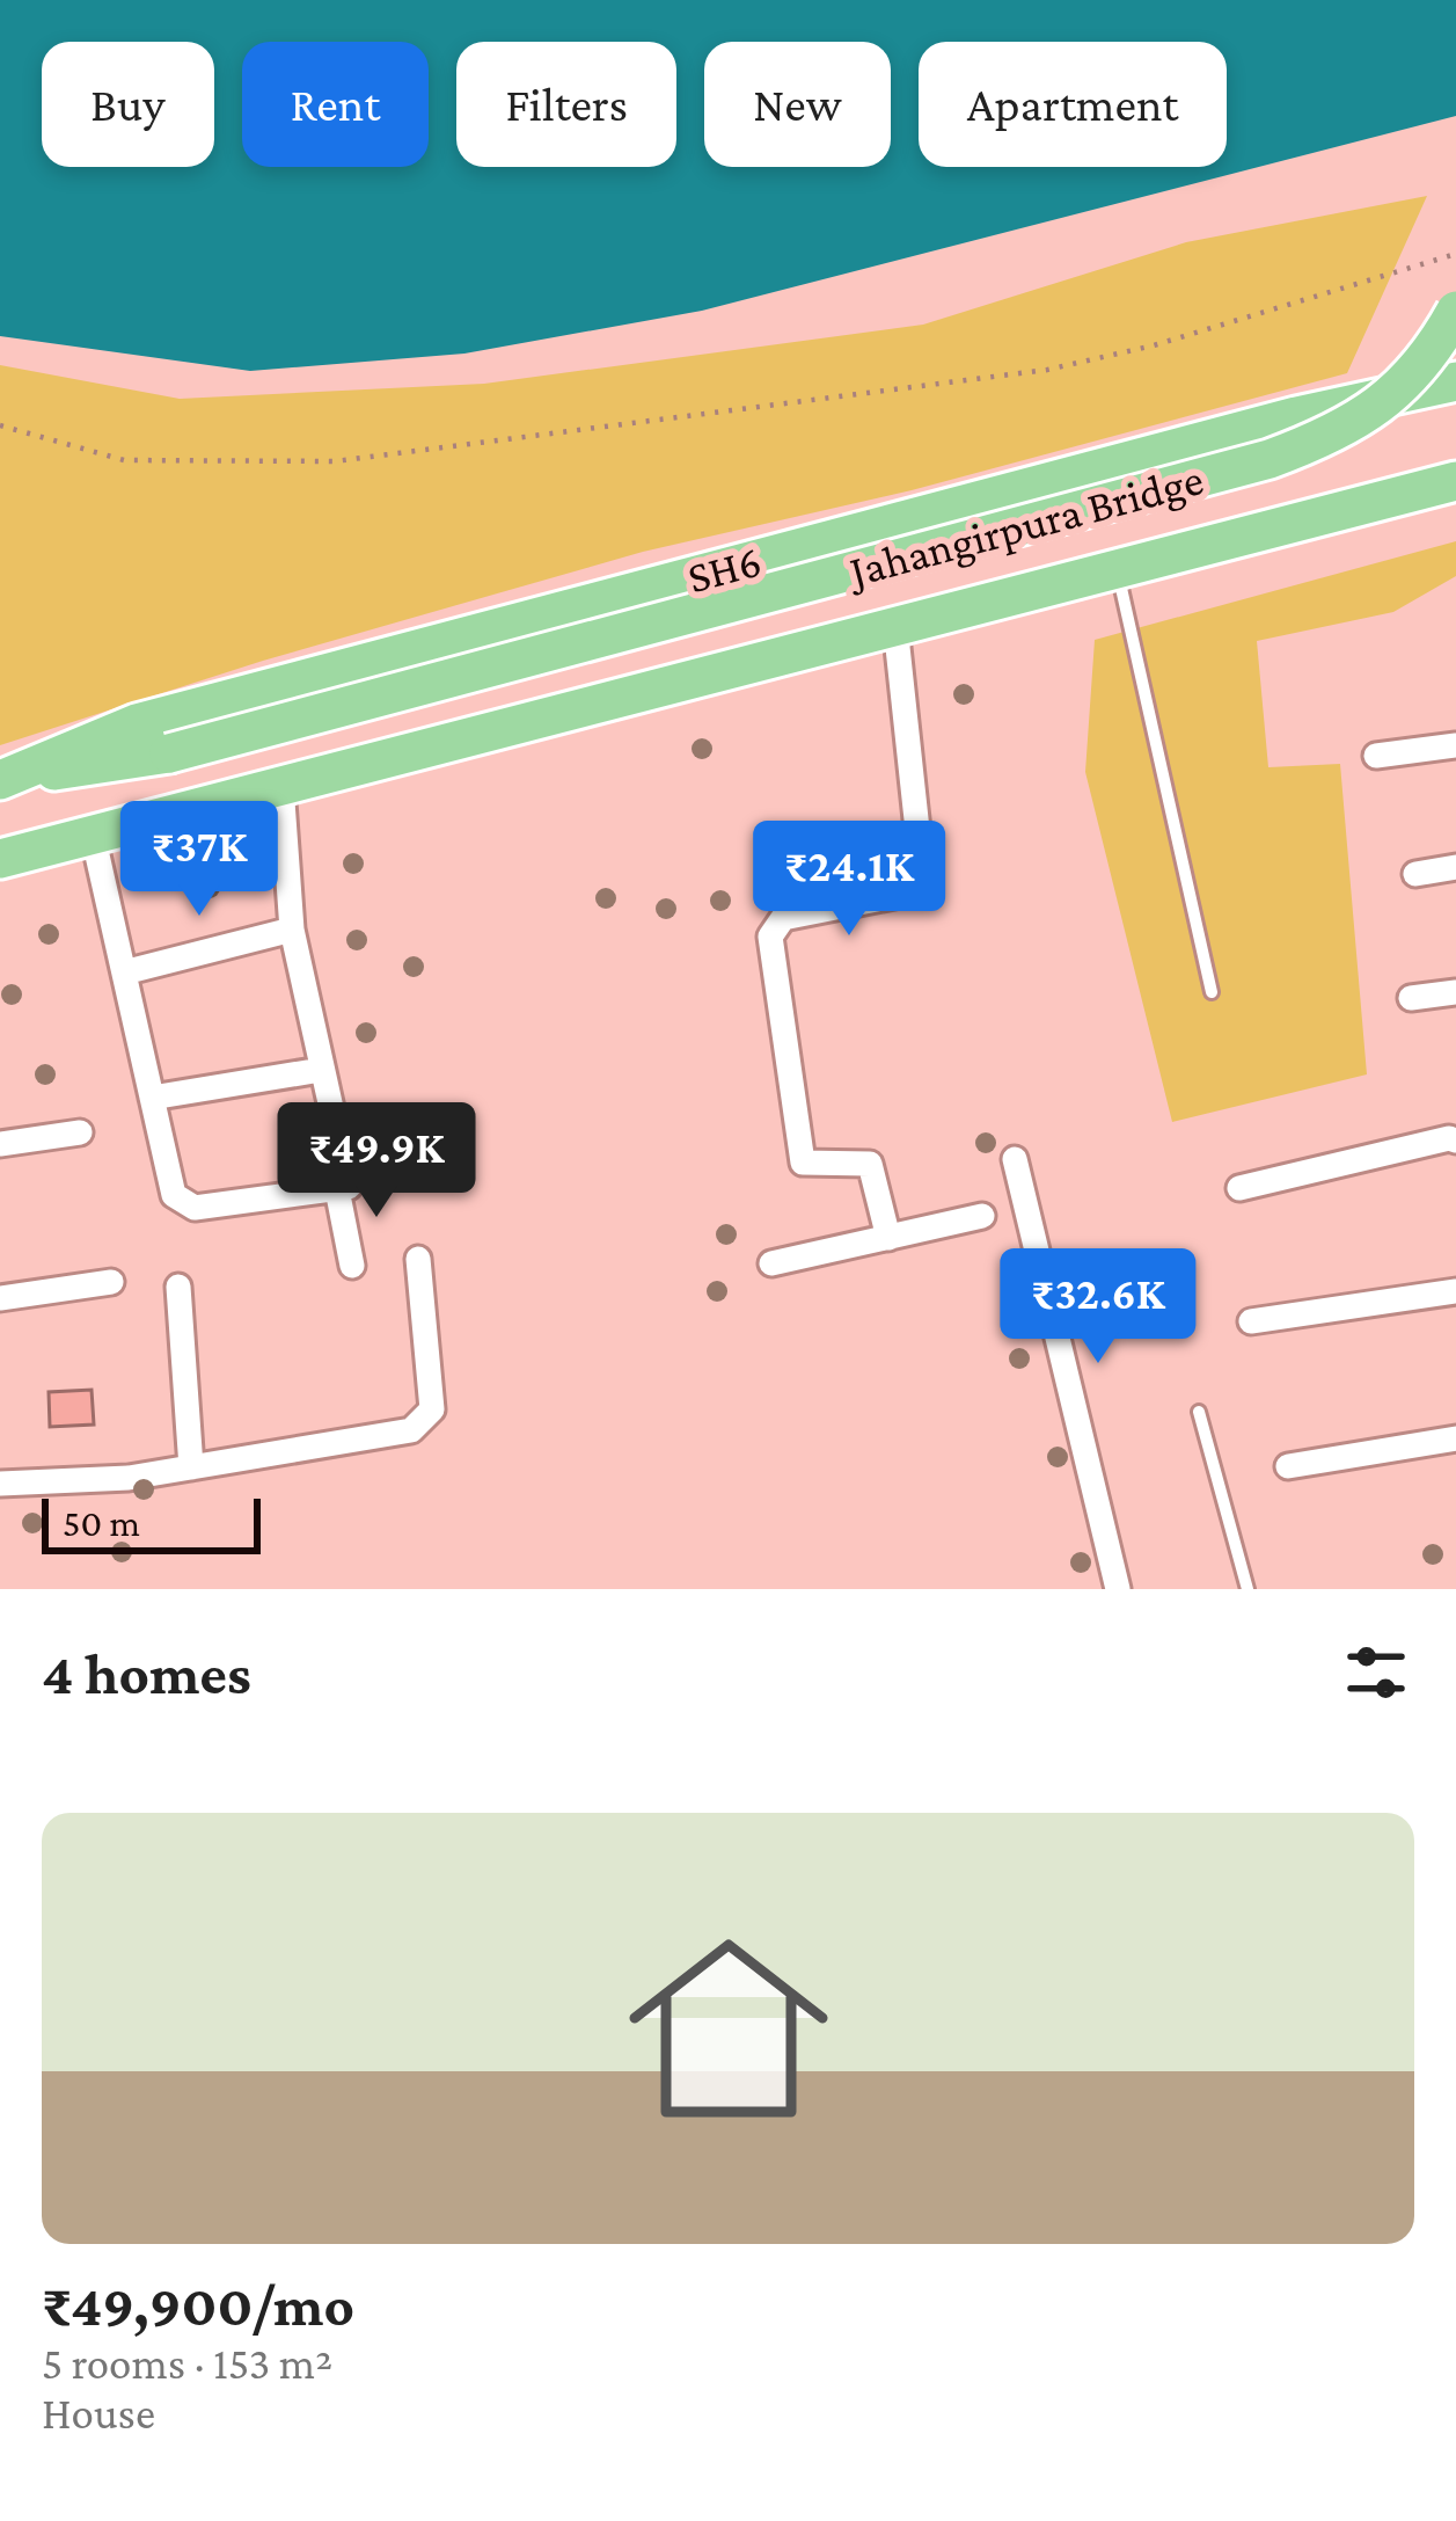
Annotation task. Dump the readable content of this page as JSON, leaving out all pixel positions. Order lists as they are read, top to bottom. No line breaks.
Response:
{"streets":{"main road":["Jahangirpura Bridge","SH6"]},"crossings":[["Jahangirpura Bridge","SH6"]],"scale_bar":"50 m","page":{"chip":["Buy","Rent","Filters","New","Apartment"],"price":["₹37K","₹24.1K","₹49.9K","₹32.6K"],"scale":"50 m","heading":"4 homes","list":[{"name":"₹49,900/mo","note":"5 rooms · 153 m² · House"}]}}
